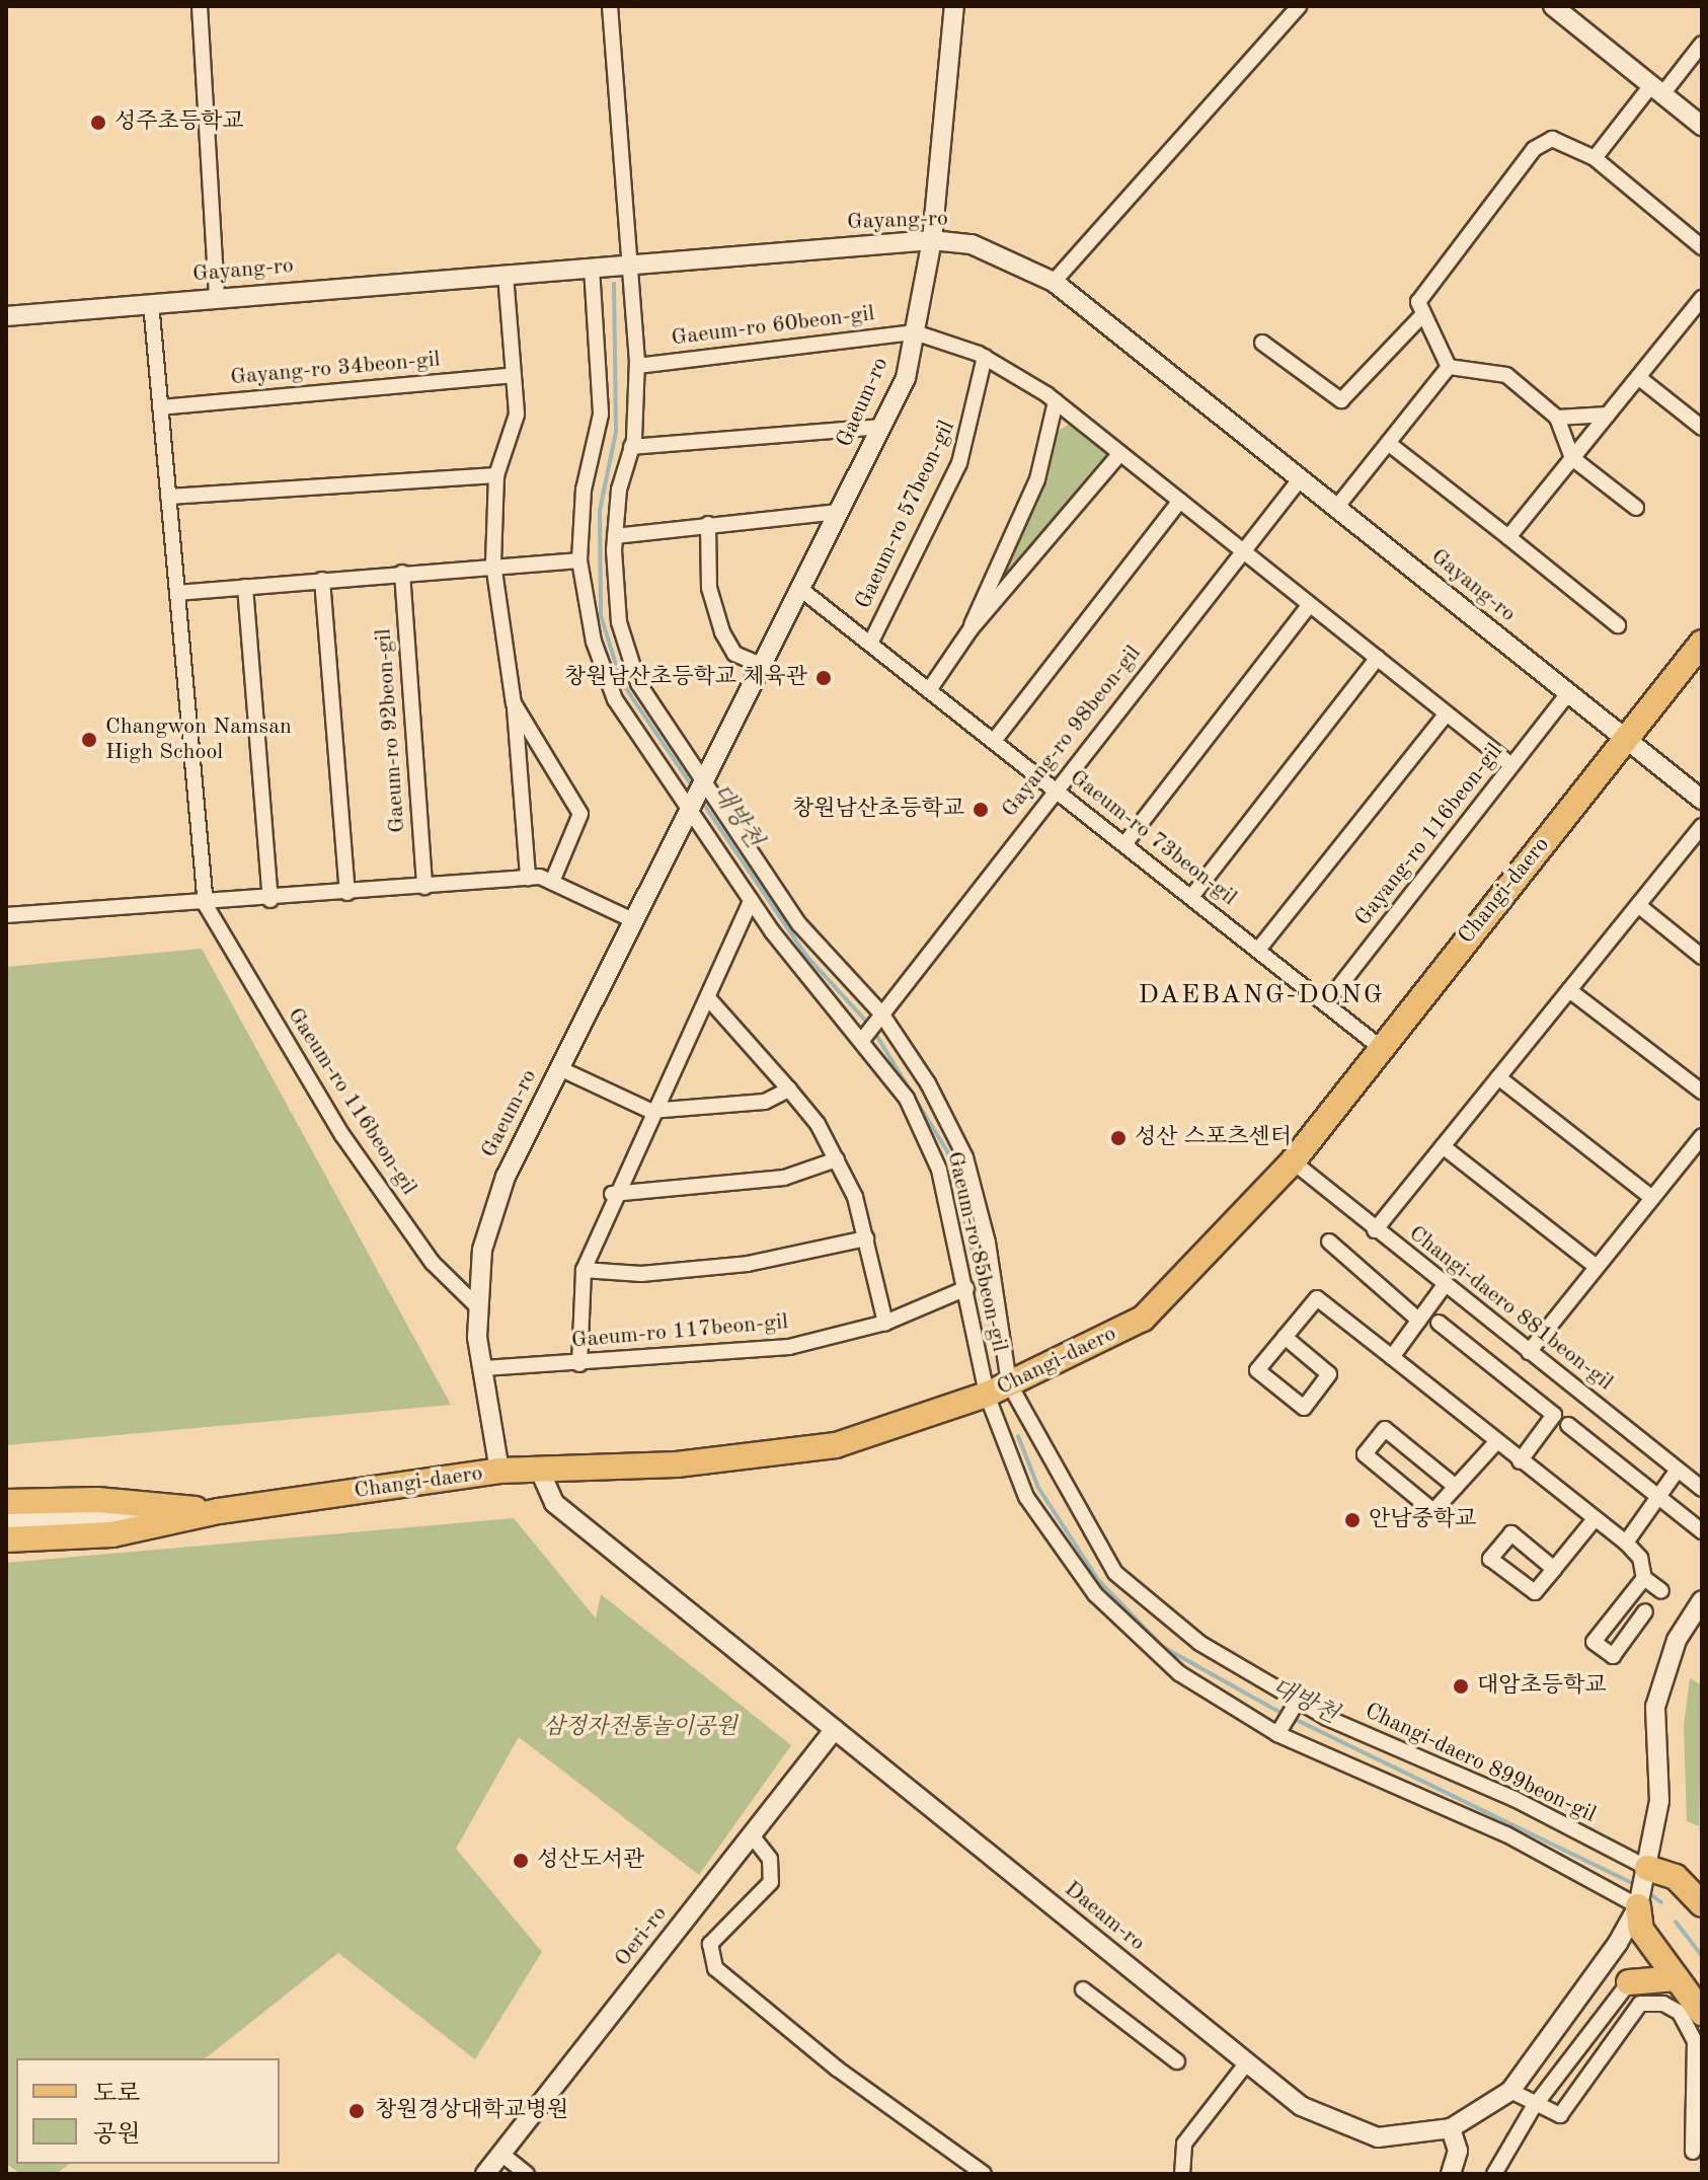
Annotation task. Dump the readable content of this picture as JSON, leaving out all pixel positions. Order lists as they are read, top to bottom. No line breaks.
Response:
{"streets":{"main road":["Changi-daero"],"street":["Gayang-ro","Gaeum-ro 60beon-gil","Gayang-ro 34beon-gil","Gaeum-ro","Gaeum-ro 57beon-gil","Gaeum-ro 92beon-gil","Gayang-ro 98beon-gil","Gayang-ro 116beon-gil","Gaeum-ro 73beon-gil","Gaeum-ro 116beon-gil","Gaeum-ro 85beon-gil","Changi-daero 881beon-gil","Gaeum-ro 117beon-gil","Changi-daero 899beon-gil","Daeam-ro","Oeri-ro"]},"crossings":[["Gayang-ro","Gaeum-ro"],["Gayang-ro","Gayang-ro 98beon-gil"],["Gayang-ro","Gayang-ro 116beon-gil"],["Gayang-ro","Changi-daero"],["Gayang-ro","Gaeum-ro 85beon-gil"],["Gaeum-ro 60beon-gil","Gaeum-ro"],["Gaeum-ro","Gaeum-ro 73beon-gil"],["Gaeum-ro","Changi-daero"],["Gaeum-ro","Gaeum-ro 116beon-gil"],["Gaeum-ro","Gaeum-ro 85beon-gil"],["Gaeum-ro","Gaeum-ro 117beon-gil"],["Gaeum-ro 57beon-gil","Gaeum-ro 73beon-gil"],["Gayang-ro 98beon-gil","Gaeum-ro 73beon-gil"],["Gayang-ro 98beon-gil","Gaeum-ro 85beon-gil"],["Gayang-ro 116beon-gil","Gaeum-ro 73beon-gil"],["Gaeum-ro 73beon-gil","Changi-daero"],["Changi-daero","Gaeum-ro 85beon-gil"],["Changi-daero","Changi-daero 881beon-gil"],["Changi-daero","Changi-daero 899beon-gil"],["Changi-daero","Daeam-ro"],["Gaeum-ro 85beon-gil","Gaeum-ro 117beon-gil"],["Gaeum-ro 85beon-gil","Changi-daero 899beon-gil"],["Daeam-ro","Oeri-ro"]],"districts":["DAEBANG-DONG"],"water":["대방천"],"parks":["삼정자전통놀이공원"],"places":["성주초등학교","창원남산초등학교 체육관","Changwon Namsan High School","창원남산초등학교","성산 스포츠센터","안남중학교","대암초등학교","성산도서관","창원경상대학교병원"],"legend":["도로","공원"]}
